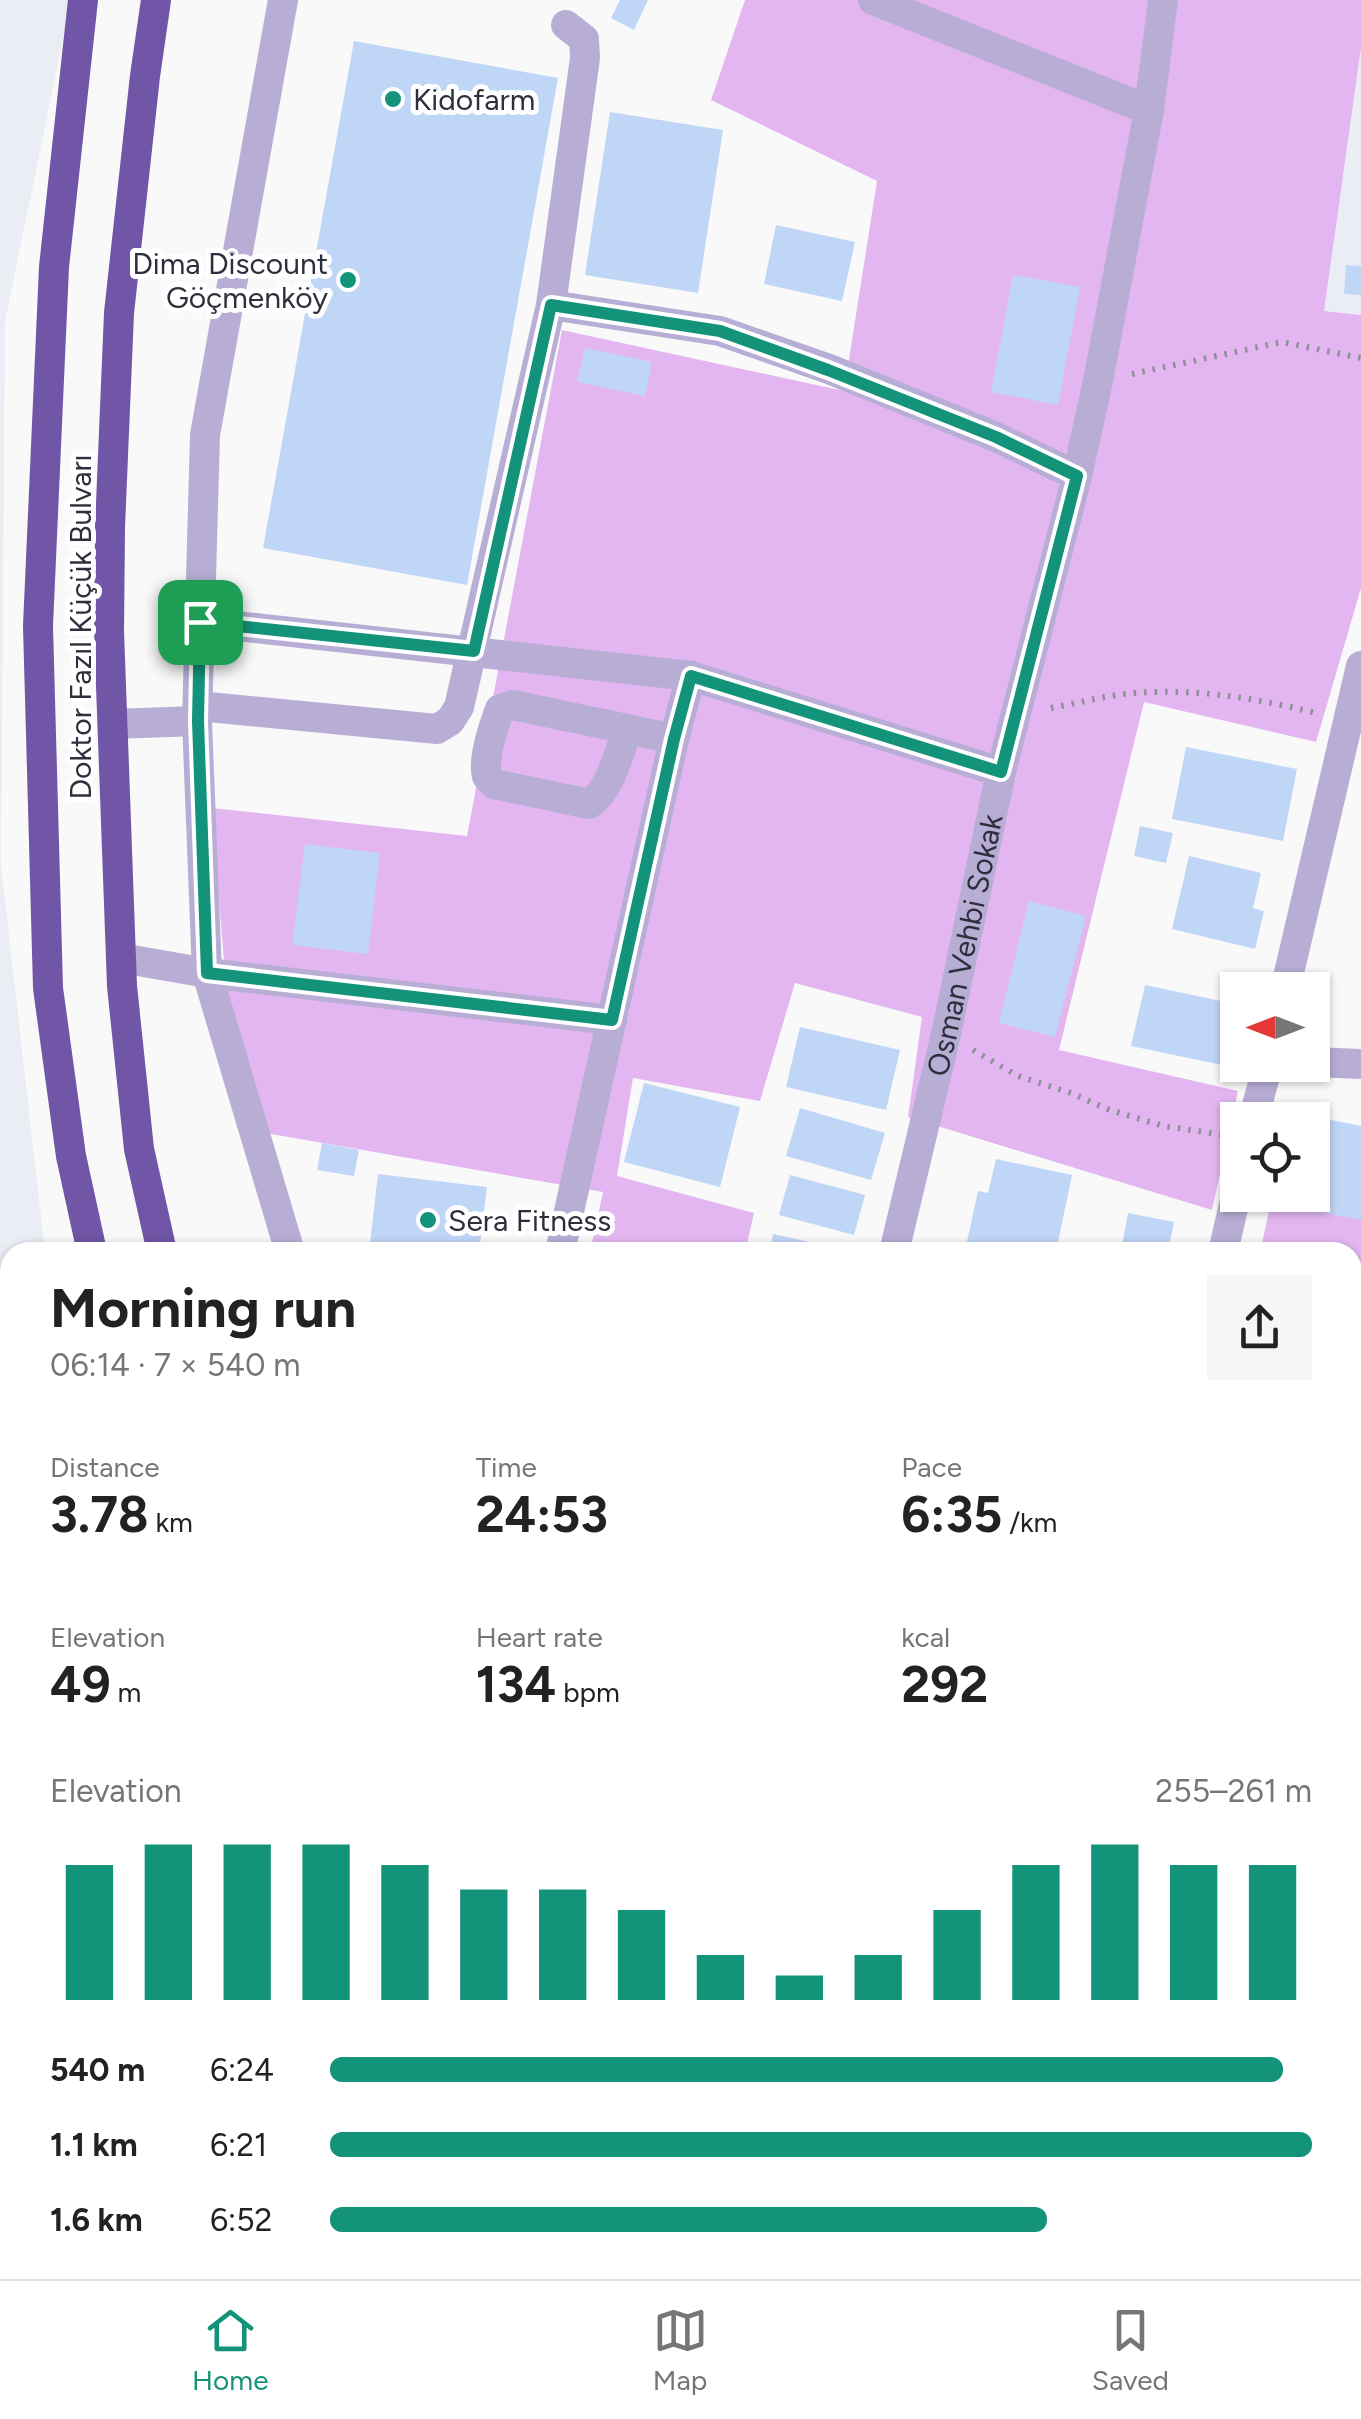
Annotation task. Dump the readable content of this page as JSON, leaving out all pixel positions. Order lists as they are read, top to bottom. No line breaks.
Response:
{"streets":{"highway":["Doktor Fazıl Küçük Bulvarı"],"street":["Osman Vehbi Sokak"]},"places":["Kidofarm","Dima Discount Göçmenköy","Sera Fitness"],"north":"left","page":{"heading":["Morning run","06:14 · 7 × 540 m"],"stats":[["Distance","3.78 km"],["Time","24:53"],["Pace","6:35 /km"],["Elevation","49 m"],["Heart rate","134 bpm"],["kcal","292"]],"chart":["Elevation","255–261 m"],"list":[{"name":"540 m","note":"6:24"},{"name":"1.1 km","note":"6:21"},{"name":"1.6 km","note":"6:52"}],"tabs":["Home","Map","Saved"]}}
